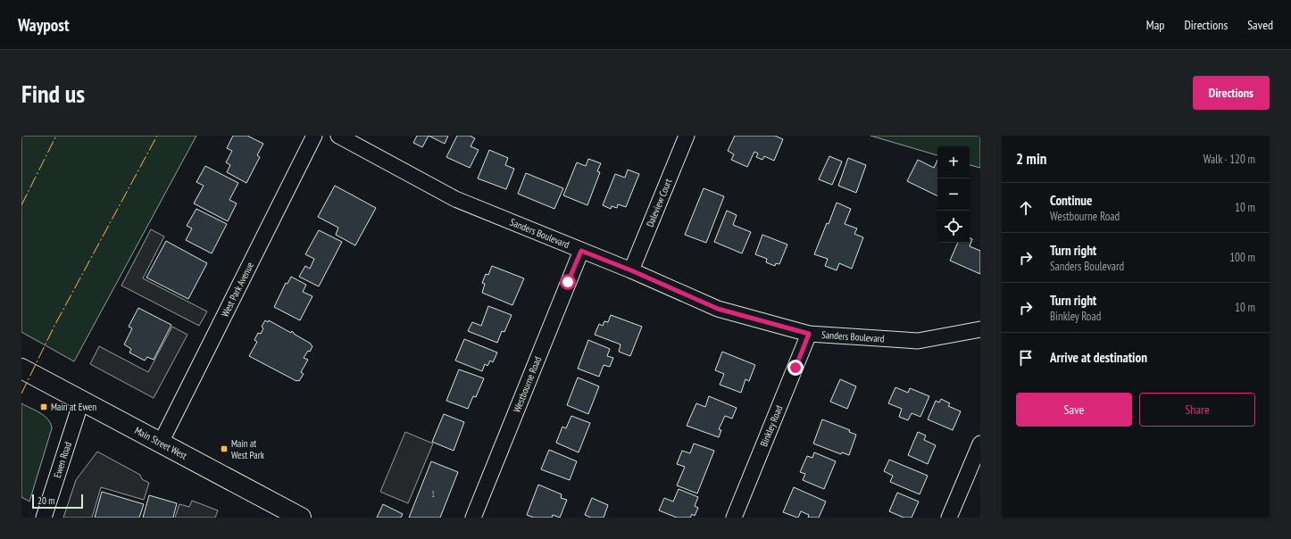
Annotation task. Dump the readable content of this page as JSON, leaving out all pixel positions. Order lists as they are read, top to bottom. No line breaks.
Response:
{"streets":{"main road":["Main Street West"],"street":["Daleview Court","Sanders Boulevard","West Park Avenue","Westbourne Road","Binkley Road","Ewen Road"]},"crossings":[["Daleview Court","Sanders Boulevard"],["Sanders Boulevard","Westbourne Road"],["Sanders Boulevard","Binkley Road"],["West Park Avenue","Main Street West"],["Main Street West","Ewen Road"]],"places":{"transit":["Main at Ewen","Main at West Park"]},"house_numbers":["1"],"scale_bar":"20 m","page":{"header":"Waypost","nav":["Map","Directions","Saved"],"buttons":["Directions",["Save","Share"]],"title":"Find us","heading":["2 min","Walk · 120 m"],"map_buttons":["+","−"],"list":[["Continue","Westbourne Road","10 m"],["Turn right","Sanders Boulevard","100 m"],["Turn right","Binkley Road","10 m"],"Arrive at destination"],"scale":"20 m"}}
